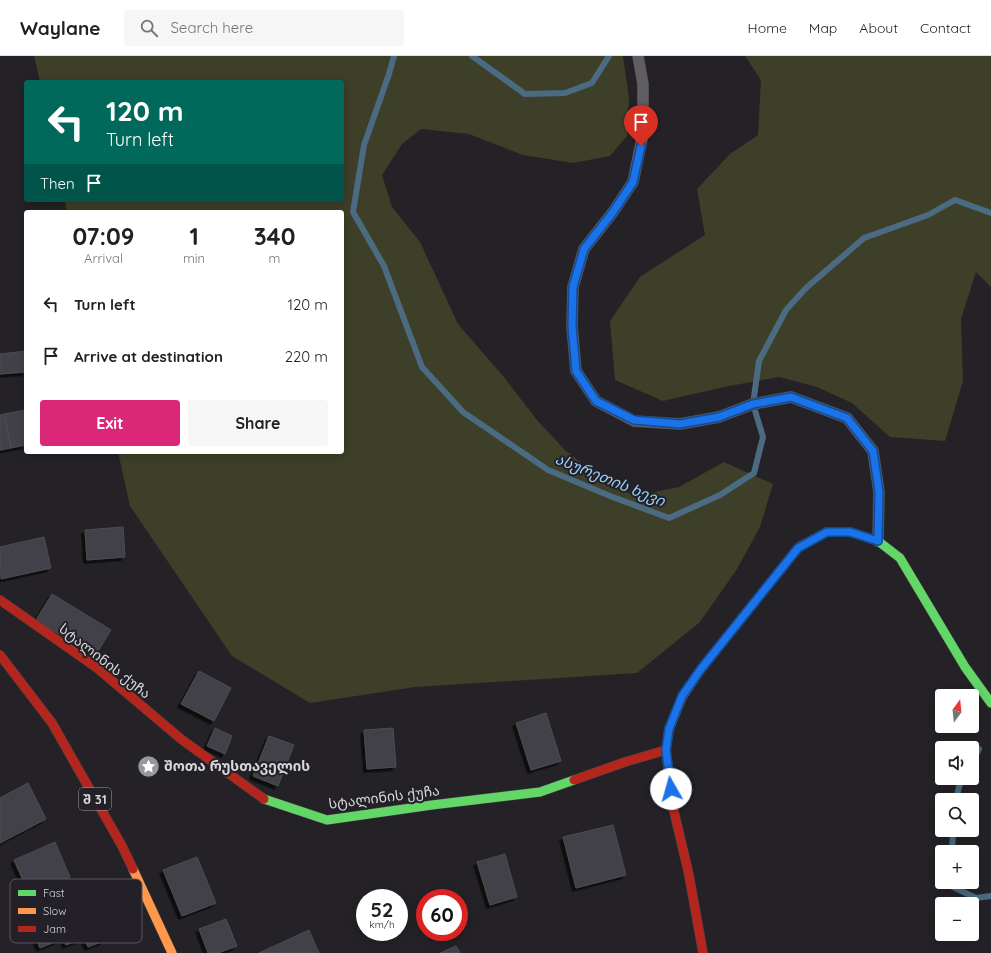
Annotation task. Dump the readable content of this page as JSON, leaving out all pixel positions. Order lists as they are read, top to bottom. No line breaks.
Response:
{"streets":{"main road":["სტალინის ქუჩა","შ 31"]},"water":["ასურეთის ხევი"],"places":{"place":["შოთა რუსთაველის"]},"legend":["Fast","Slow","Jam"],"north":"top","page":{"header":"Waylane","search":"Search here","nav":["Home","Map","About","Contact"],"turn":["120 m","Turn left"],"then":"Then","eta":["07:09","Arrival","1","min","340","m"],"list":[{"name":"Turn left","value":"120 m"},{"name":"Arrive at destination","value":"220 m"}],"buttons":["Exit","Share"],"map_buttons":["+","−"],"speed":"52 km/h","limit":"60"}}
